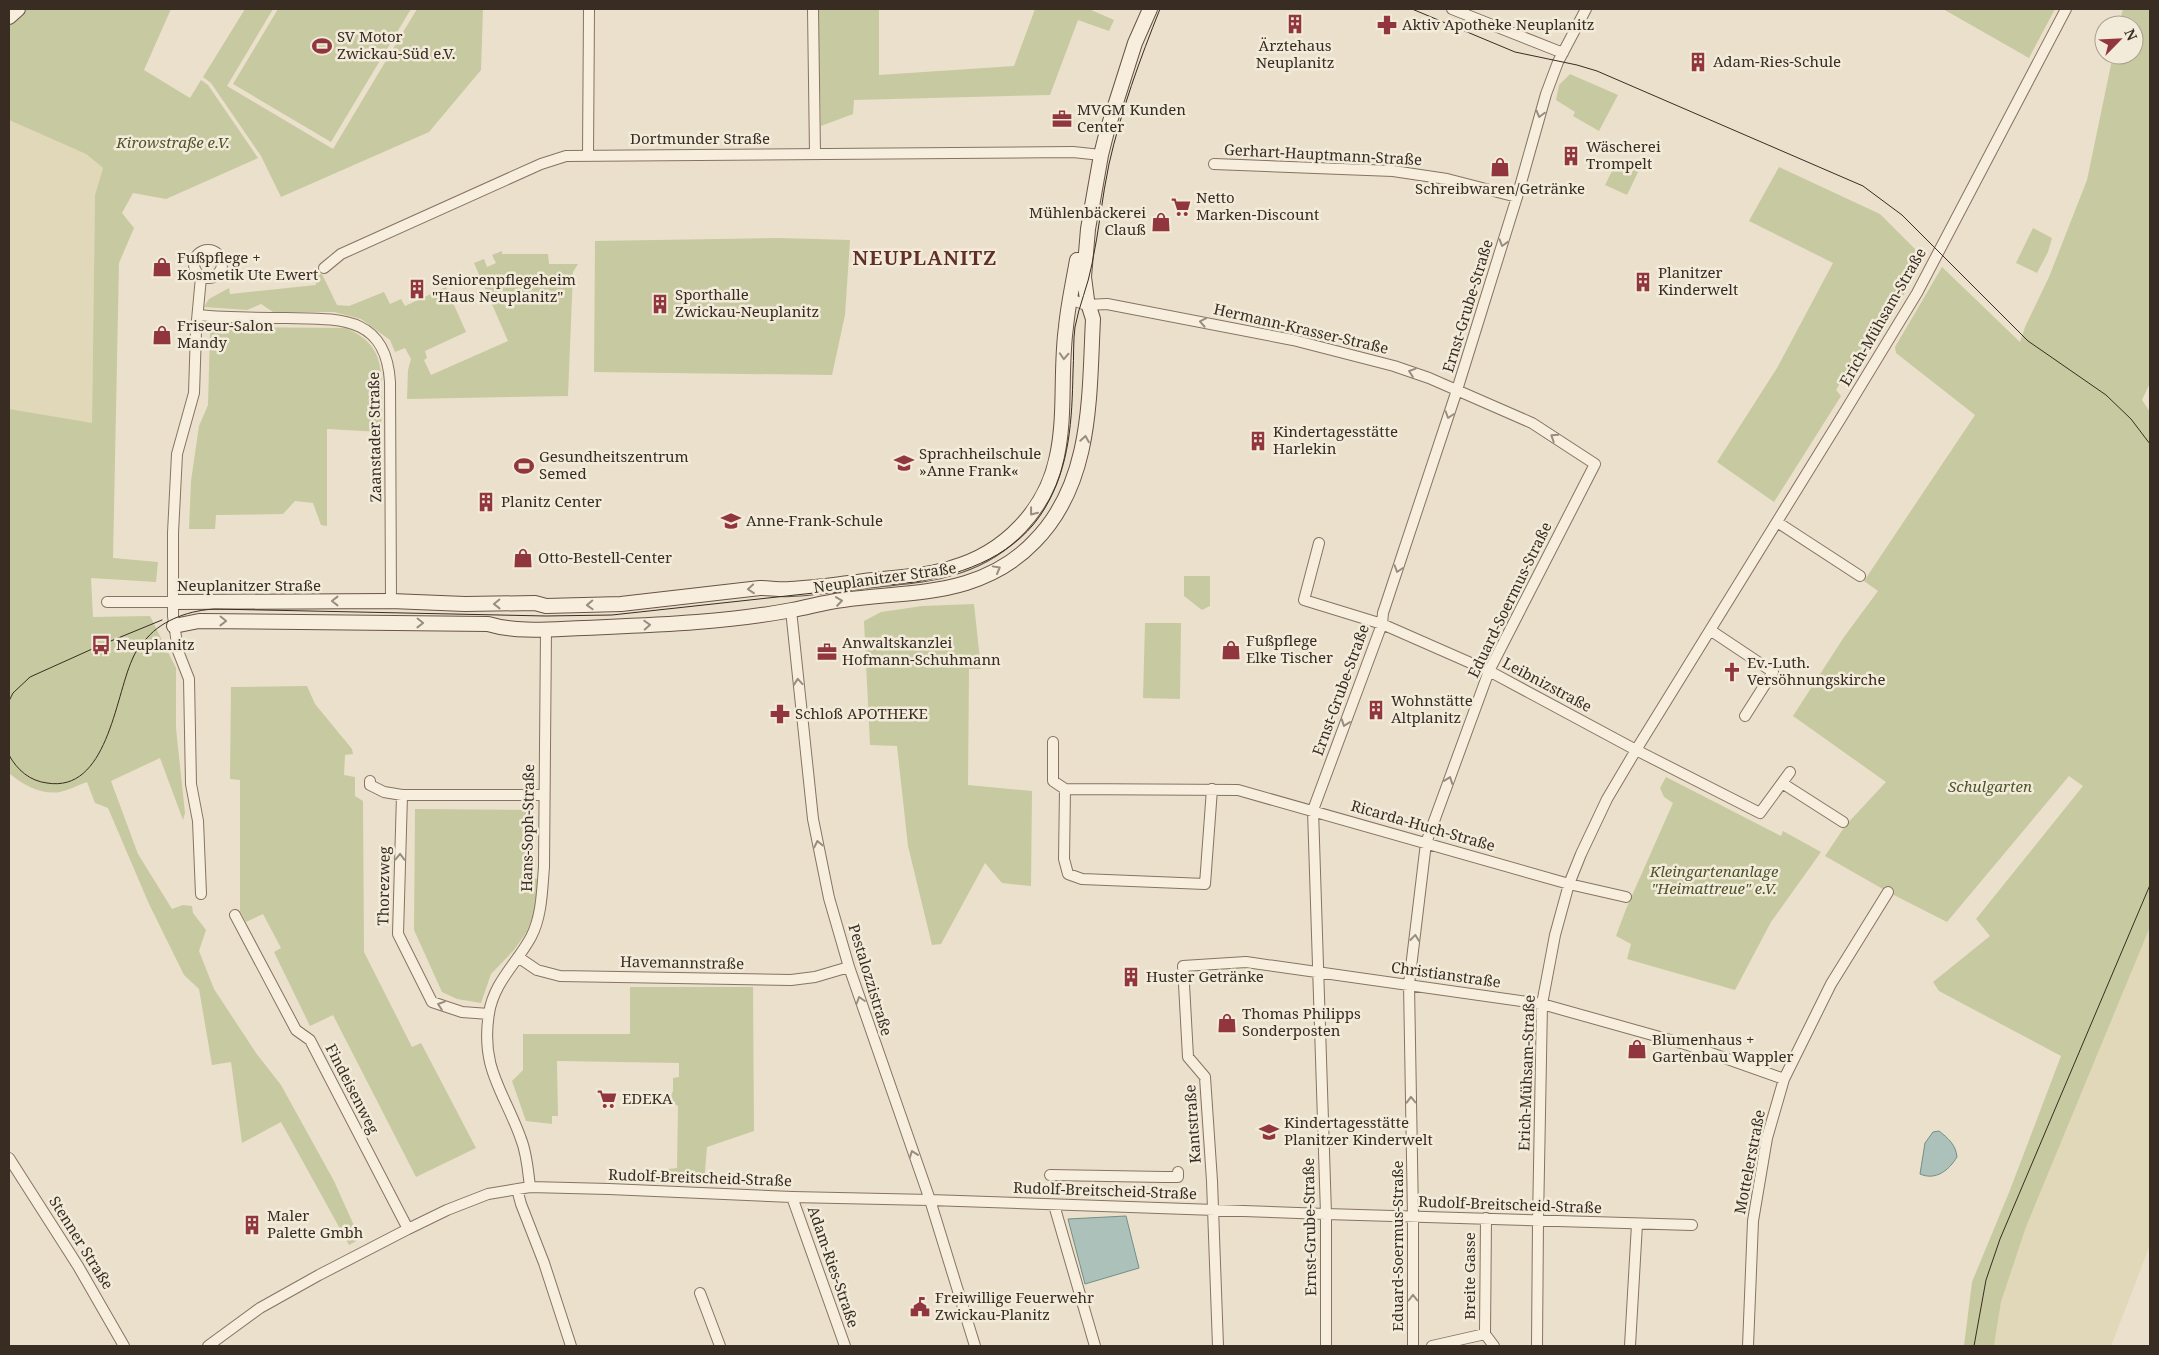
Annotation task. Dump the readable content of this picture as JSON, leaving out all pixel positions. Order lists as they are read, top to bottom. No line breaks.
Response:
{"streets":{"street":["Dortmunder Straße","Gerhart-Hauptmann-Straße","Ernst-Grube-Straße","Erich-Mühsam-Straße","Hermann-Krasser-Straße","Zaanstader Straße","Neuplanitzer Straße","Eduard-Soermus-Straße","Leibnizstraße","Ricarda-Huch-Straße","Hans-Soph-Straße","Thorezweg","Havemannstraße","Christianstraße","Pestalozzistraße","Findeisenweg","Kantstraße","Mottelerstraße","Rudolf-Breitscheid-Straße","Stenner Straße","Adam-Ries-Straße","Breite Gasse"]},"crossings":[["Dortmunder Straße","Neuplanitzer Straße"],["Gerhart-Hauptmann-Straße","Ernst-Grube-Straße"],["Ernst-Grube-Straße","Hermann-Krasser-Straße"],["Ernst-Grube-Straße","Leibnizstraße"],["Ernst-Grube-Straße","Ricarda-Huch-Straße"],["Ernst-Grube-Straße","Christianstraße"],["Ernst-Grube-Straße","Rudolf-Breitscheid-Straße"],["Erich-Mühsam-Straße","Leibnizstraße"],["Erich-Mühsam-Straße","Ricarda-Huch-Straße"],["Erich-Mühsam-Straße","Christianstraße"],["Erich-Mühsam-Straße","Rudolf-Breitscheid-Straße"],["Hermann-Krasser-Straße","Neuplanitzer Straße"],["Hermann-Krasser-Straße","Eduard-Soermus-Straße"],["Zaanstader Straße","Neuplanitzer Straße"],["Neuplanitzer Straße","Hans-Soph-Straße"],["Neuplanitzer Straße","Pestalozzistraße"],["Eduard-Soermus-Straße","Leibnizstraße"],["Eduard-Soermus-Straße","Ricarda-Huch-Straße"],["Eduard-Soermus-Straße","Christianstraße"],["Eduard-Soermus-Straße","Rudolf-Breitscheid-Straße"],["Hans-Soph-Straße","Thorezweg"],["Hans-Soph-Straße","Havemannstraße"],["Hans-Soph-Straße","Rudolf-Breitscheid-Straße"],["Havemannstraße","Pestalozzistraße"],["Christianstraße","Kantstraße"],["Christianstraße","Mottelerstraße"],["Pestalozzistraße","Rudolf-Breitscheid-Straße"],["Findeisenweg","Rudolf-Breitscheid-Straße"],["Kantstraße","Rudolf-Breitscheid-Straße"],["Rudolf-Breitscheid-Straße","Adam-Ries-Straße"],["Rudolf-Breitscheid-Straße","Breite Gasse"]],"one_way":["Ernst-Grube-Straße","Hermann-Krasser-Straße","Eduard-Soermus-Straße","Thorezweg","Pestalozzistraße"],"districts":["NEUPLANITZ"],"parks":["Kirowstraße e.V.","Schulgarten","Kleingartenanlage \"Heimattreue\" e.V."],"places":{"building":["Ärztehaus Neuplanitz","Adam-Ries-Schule","Wäscherei Trompelt","Planitzer Kinderwelt","Seniorenpflegeheim \"Haus Neuplanitz\"","Sporthalle Zwickau-Neuplanitz","Kindertagesstätte Harlekin","Planitz Center","Wohnstätte Altplanitz","Huster Getränke","Maler Palette Gmbh"],"pharmacy":["Aktiv Apotheke Neuplanitz","Schloß APOTHEKE"],"sports":["SV Motor Zwickau-Süd e.V.","Gesundheitszentrum Semed"],"office":["MVGM Kunden Center","Anwaltskanzlei Hofmann-Schuhmann"],"shop":["Schreibwaren/Getränke","Mühlenbäckerei Clauß","Fußpflege + Kosmetik Ute Ewert","Friseur-Salon Mandy","Otto-Bestell-Center","Fußpflege Elke Tischer","Thomas Philipps Sonderposten","Blumenhaus + Gartenbau Wappler"],"supermarket":["Netto Marken-Discount","EDEKA"],"school or university":["Sprachheilschule »Anne Frank«","Anne-Frank-Schule","Kindertagesstätte Planitzer Kinderwelt"],"bus stop":["Neuplanitz"],"church":["Ev.-Luth. Versöhnungskirche"],"public building":["Freiwillige Feuerwehr Zwickau-Planitz"]},"north":"top right"}
